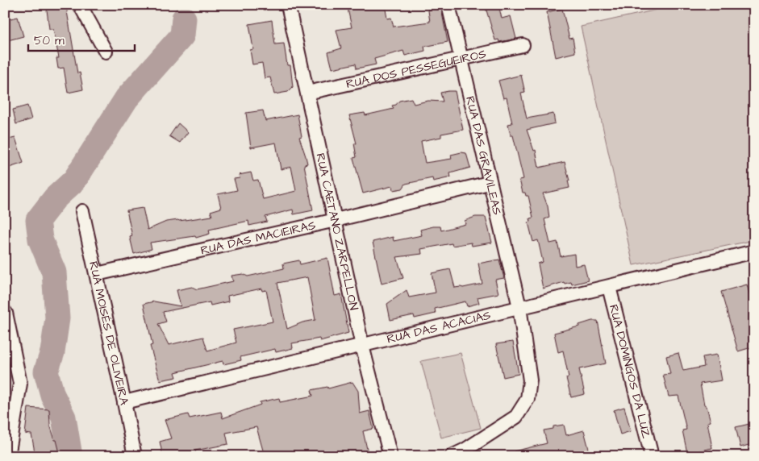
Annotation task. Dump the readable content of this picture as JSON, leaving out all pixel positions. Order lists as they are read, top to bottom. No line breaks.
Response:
{"streets":{"street":["RUA DOS PESSEGUEIROS","RUA DAS GRAVILEAS","RUA CAETANO ZARPELLON","RUA DAS MACIEIRAS","RUA DAS ACACIAS","RUA MOISÉS DE OLIVEIRA","RUA DOMINGOS DA LUZ"]},"crossings":[["RUA DOS PESSEGUEIROS","RUA DAS GRAVILEAS"],["RUA DOS PESSEGUEIROS","RUA CAETANO ZARPELLON"],["RUA DAS GRAVILEAS","RUA DAS MACIEIRAS"],["RUA DAS GRAVILEAS","RUA DAS ACACIAS"],["RUA CAETANO ZARPELLON","RUA DAS MACIEIRAS"],["RUA CAETANO ZARPELLON","RUA DAS ACACIAS"],["RUA DAS MACIEIRAS","RUA MOISÉS DE OLIVEIRA"],["RUA DAS ACACIAS","RUA MOISÉS DE OLIVEIRA"],["RUA DAS ACACIAS","RUA DOMINGOS DA LUZ"]],"scale_bar":"50 m"}
